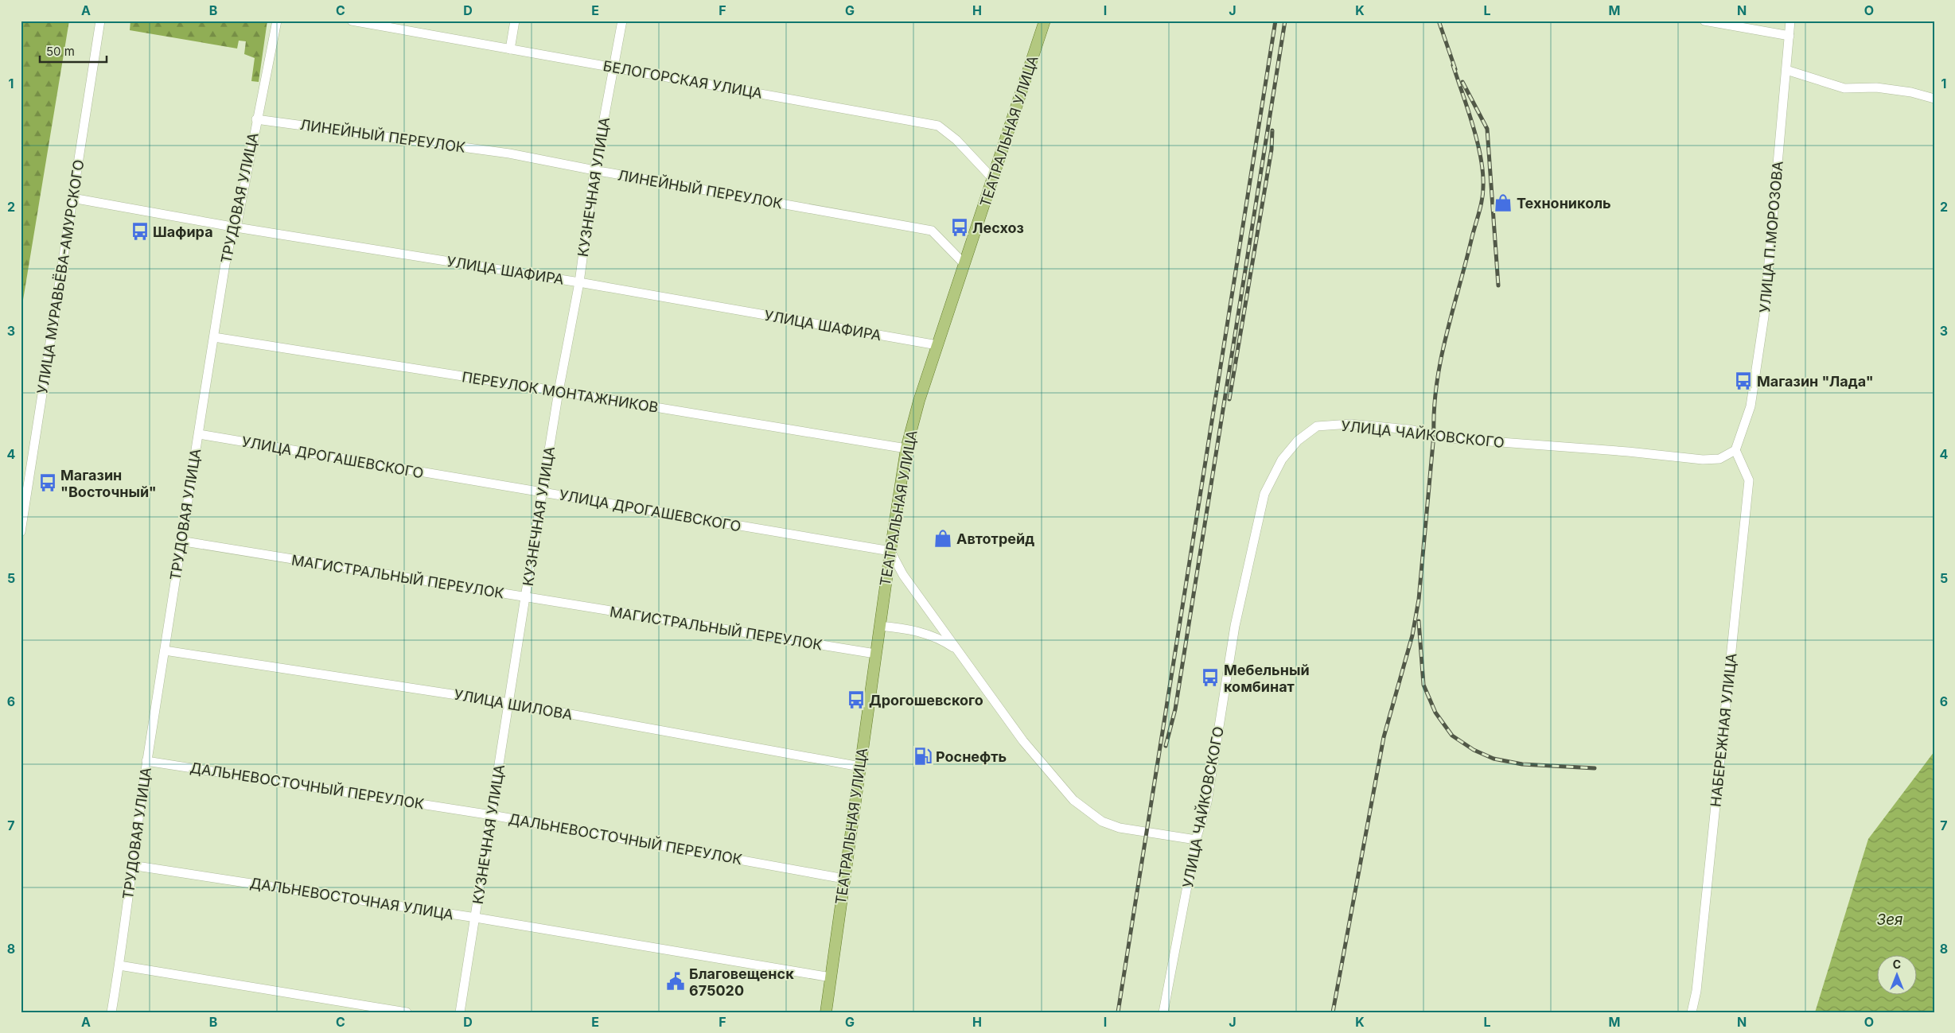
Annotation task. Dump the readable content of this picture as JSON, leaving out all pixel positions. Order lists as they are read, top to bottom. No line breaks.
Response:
{"streets":{"main road":["ТЕАТРАЛЬНАЯ УЛИЦА"],"street":["БЕЛОГОРСКАЯ УЛИЦА","ЛИНЕЙНЫЙ ПЕРЕУЛОК","КУЗНЕЧНАЯ УЛИЦА","ТРУДОВАЯ УЛИЦА","УЛИЦА П.МОРОЗОВА","УЛИЦА ШАФИРА","УЛИЦА МУРАВЬЁВА-АМУРСКОГО","ПЕРЕУЛОК МОНТАЖНИКОВ","УЛИЦА ЧАЙКОВСКОГО","УЛИЦА ДРОГАШЕВСКОГО","МАГИСТРАЛЬНЫЙ ПЕРЕУЛОК","УЛИЦА ШИЛОВА","НАБЕРЕЖНАЯ УЛИЦА","ДАЛЬНЕВОСТОЧНЫЙ ПЕРЕУЛОК","ДАЛЬНЕВОСТОЧНАЯ УЛИЦА"]},"crossings":[["БЕЛОГОРСКАЯ УЛИЦА","ТЕАТРАЛЬНАЯ УЛИЦА"],["БЕЛОГОРСКАЯ УЛИЦА","КУЗНЕЧНАЯ УЛИЦА"],["ТЕАТРАЛЬНАЯ УЛИЦА","ЛИНЕЙНЫЙ ПЕРЕУЛОК"],["ТЕАТРАЛЬНАЯ УЛИЦА","УЛИЦА ШАФИРА"],["ТЕАТРАЛЬНАЯ УЛИЦА","ПЕРЕУЛОК МОНТАЖНИКОВ"],["ТЕАТРАЛЬНАЯ УЛИЦА","УЛИЦА ДРОГАШЕВСКОГО"],["ТЕАТРАЛЬНАЯ УЛИЦА","МАГИСТРАЛЬНЫЙ ПЕРЕУЛОК"],["ТЕАТРАЛЬНАЯ УЛИЦА","УЛИЦА ШИЛОВА"],["ТЕАТРАЛЬНАЯ УЛИЦА","ДАЛЬНЕВОСТОЧНЫЙ ПЕРЕУЛОК"],["ТЕАТРАЛЬНАЯ УЛИЦА","ДАЛЬНЕВОСТОЧНАЯ УЛИЦА"],["ЛИНЕЙНЫЙ ПЕРЕУЛОК","КУЗНЕЧНАЯ УЛИЦА"],["ЛИНЕЙНЫЙ ПЕРЕУЛОК","ТРУДОВАЯ УЛИЦА"],["КУЗНЕЧНАЯ УЛИЦА","УЛИЦА ШАФИРА"],["КУЗНЕЧНАЯ УЛИЦА","ПЕРЕУЛОК МОНТАЖНИКОВ"],["КУЗНЕЧНАЯ УЛИЦА","УЛИЦА ДРОГАШЕВСКОГО"],["КУЗНЕЧНАЯ УЛИЦА","МАГИСТРАЛЬНЫЙ ПЕРЕУЛОК"],["КУЗНЕЧНАЯ УЛИЦА","УЛИЦА ШИЛОВА"],["КУЗНЕЧНАЯ УЛИЦА","ДАЛЬНЕВОСТОЧНЫЙ ПЕРЕУЛОК"],["КУЗНЕЧНАЯ УЛИЦА","ДАЛЬНЕВОСТОЧНАЯ УЛИЦА"],["ТРУДОВАЯ УЛИЦА","УЛИЦА ШАФИРА"],["ТРУДОВАЯ УЛИЦА","ПЕРЕУЛОК МОНТАЖНИКОВ"],["ТРУДОВАЯ УЛИЦА","УЛИЦА ДРОГАШЕВСКОГО"],["ТРУДОВАЯ УЛИЦА","МАГИСТРАЛЬНЫЙ ПЕРЕУЛОК"],["ТРУДОВАЯ УЛИЦА","УЛИЦА ШИЛОВА"],["ТРУДОВАЯ УЛИЦА","ДАЛЬНЕВОСТОЧНЫЙ ПЕРЕУЛОК"],["ТРУДОВАЯ УЛИЦА","ДАЛЬНЕВОСТОЧНАЯ УЛИЦА"],["УЛИЦА П.МОРОЗОВА","УЛИЦА ЧАЙКОВСКОГО"],["УЛИЦА П.МОРОЗОВА","НАБЕРЕЖНАЯ УЛИЦА"],["УЛИЦА ШАФИРА","УЛИЦА МУРАВЬЁВА-АМУРСКОГО"],["УЛИЦА ЧАЙКОВСКОГО","НАБЕРЕЖНАЯ УЛИЦА"]],"water":["Зея"],"places":{"shop":["Технониколь","Автотрейд"],"bus stop":["Лесхоз","Шафира","Магазин \"Лада\"","Магазин \"Восточный\"","Мебельный комбинат","Дрогошевского"],"fuel station":["Роснефть"],"public building":["Благовещенск 675020"]},"scale_bar":"50 m","north":"top","grid":{"columns":["A","B","C","D","E","F","G","H","I","J","K","L","M","N","O"],"rows":["1","2","3","4","5","6","7","8"]}}
